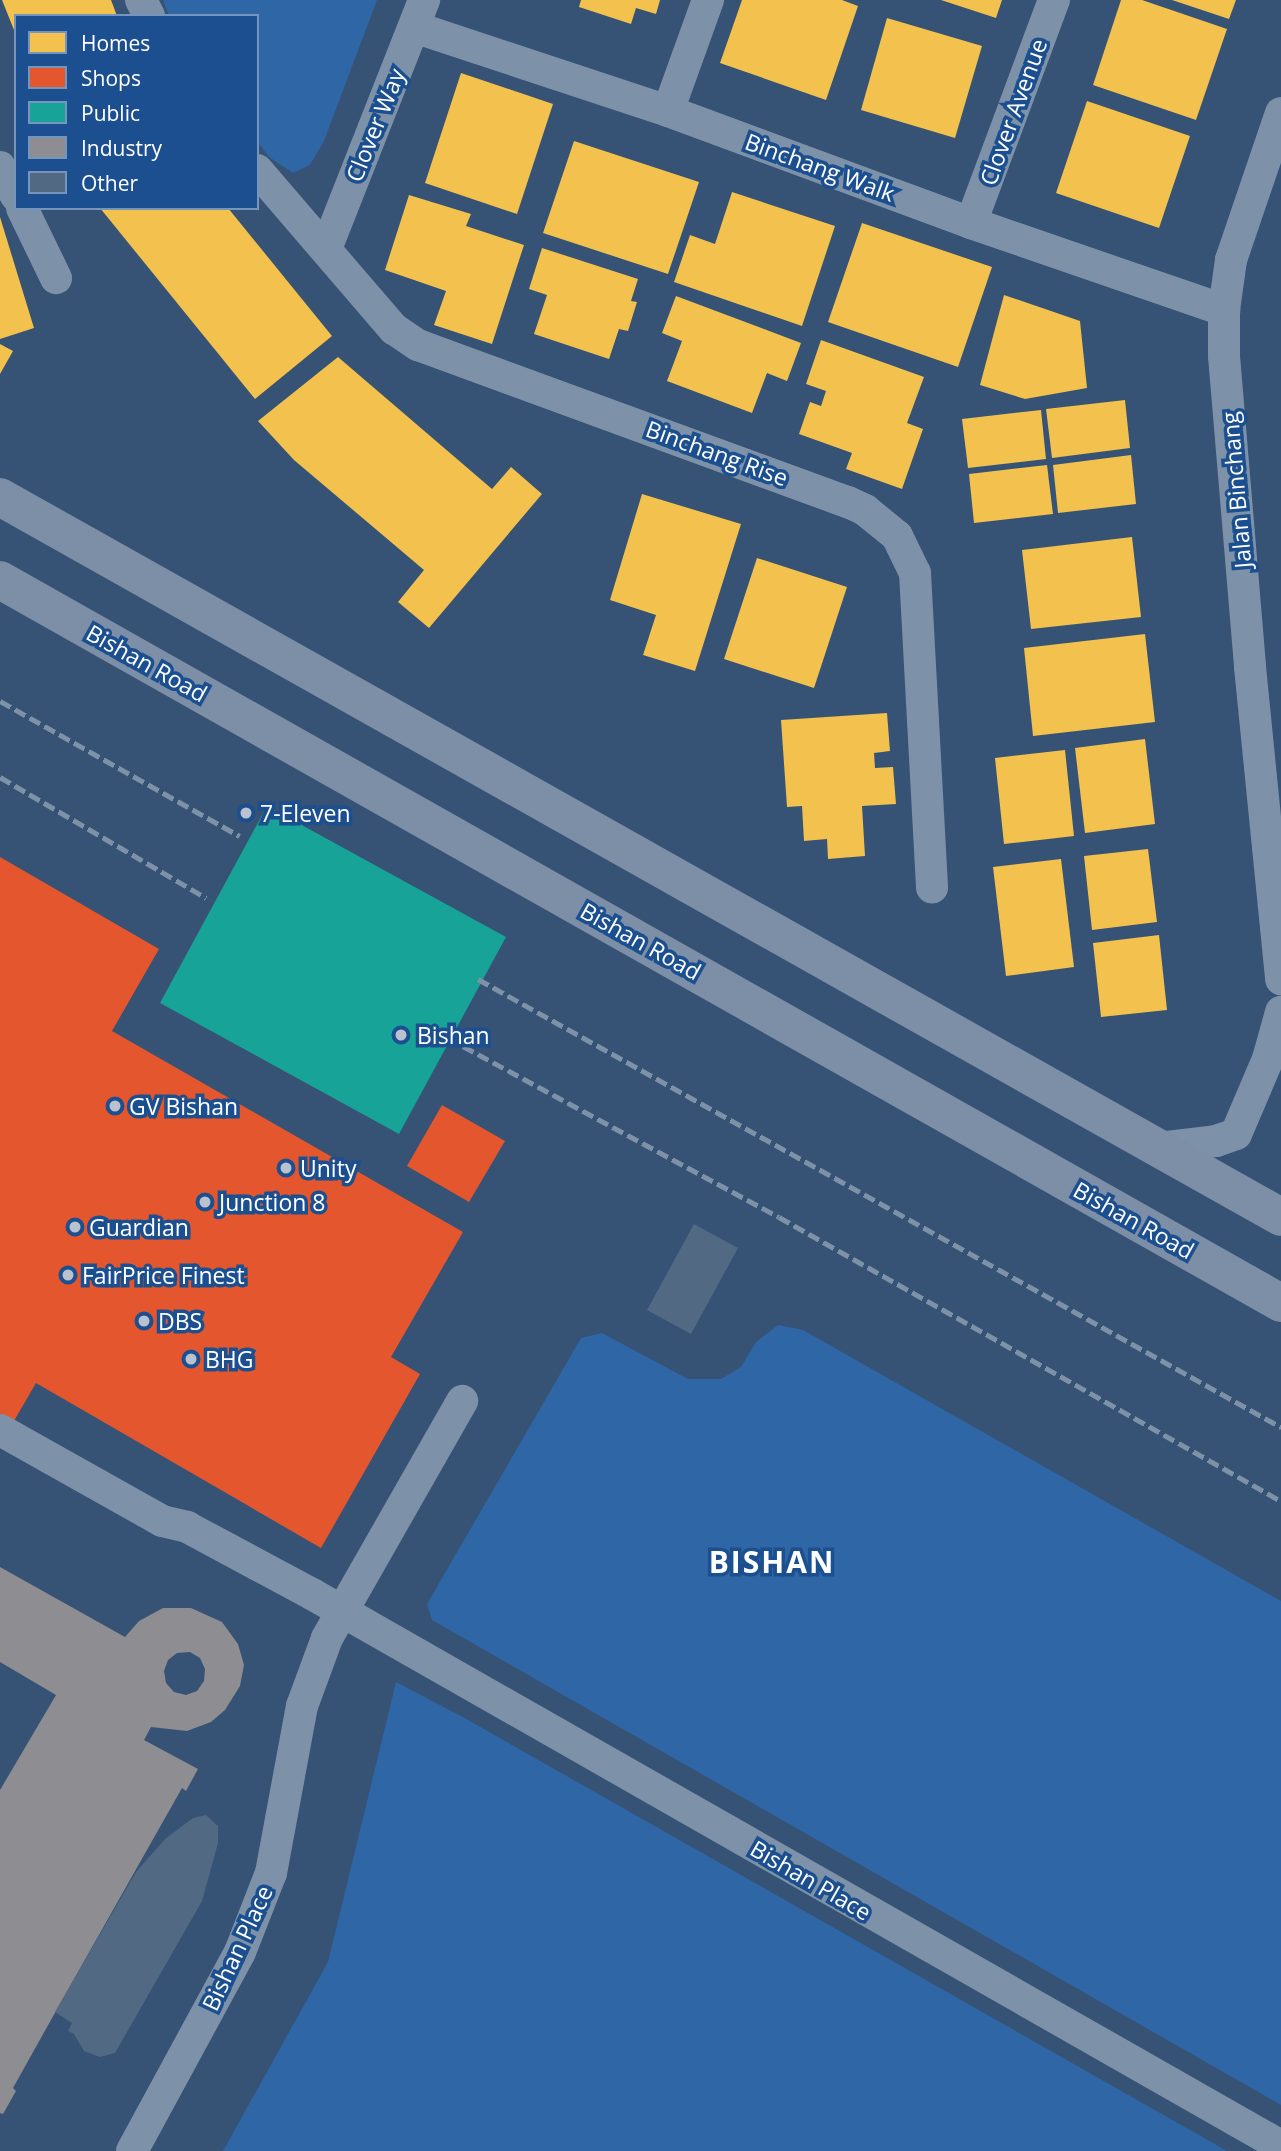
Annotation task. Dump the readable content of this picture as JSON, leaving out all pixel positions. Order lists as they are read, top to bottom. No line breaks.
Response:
{"streets":{"main road":["Bishan Road"],"street":["Clover Avenue","Clover Way","Binchang Walk","Binchang Rise","Jalan Binchang","Bishan Place"]},"crossings":[["Clover Avenue","Binchang Walk"],["Clover Way","Binchang Walk"],["Clover Way","Binchang Rise"],["Binchang Walk","Jalan Binchang"]],"districts":["BISHAN"],"places":["7-Eleven","Bishan","GV Bishan","Unity","Junction 8","Guardian","FairPrice Finest","DBS","BHG"],"legend":["Homes","Shops","Public","Industry","Other"]}
